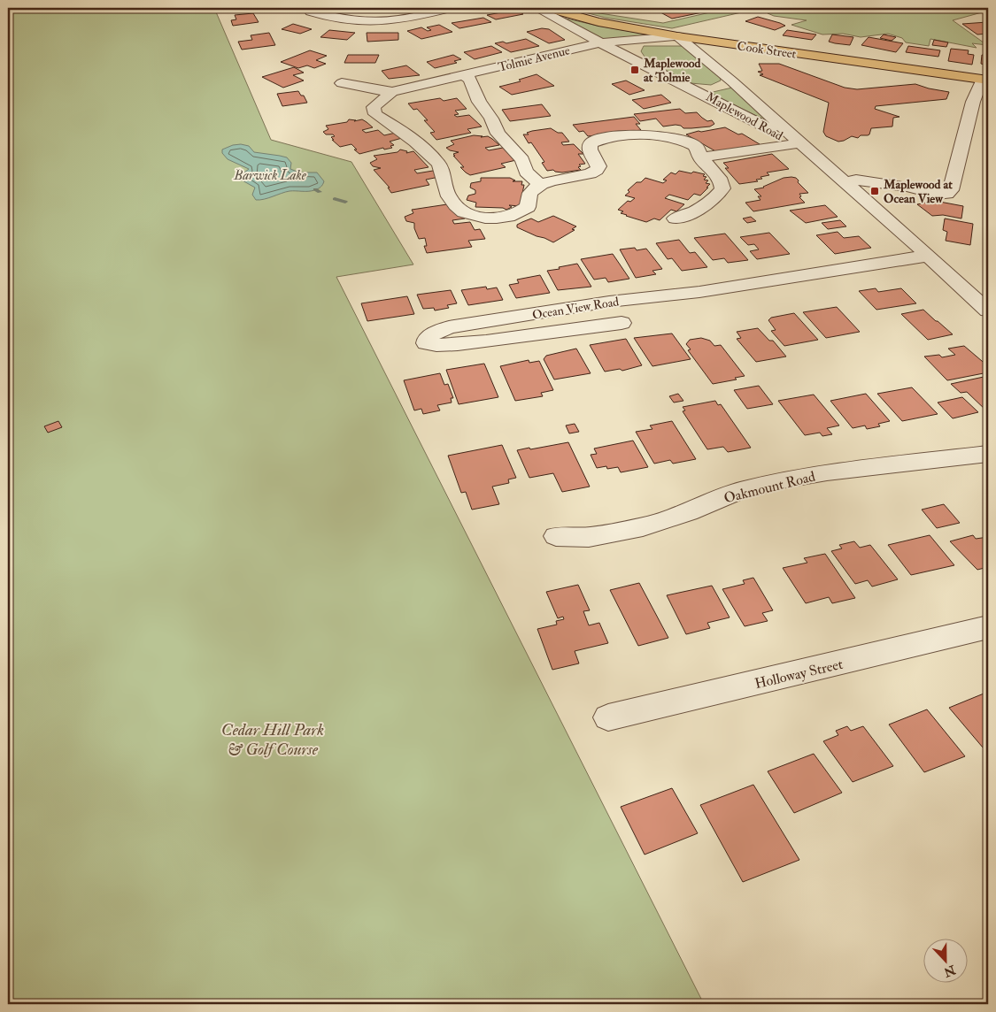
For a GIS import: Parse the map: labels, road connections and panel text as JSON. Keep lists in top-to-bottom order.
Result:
{
  "streets": {
    "main road": ["Cook Street"],
    "street": [
      "Tolmie Avenue",
      "Maplewood Road",
      "Ocean View Road",
      "Oakmount Road",
      "Holloway Street"
    ]
  },
  "crossings": [
    ["Cook Street", "Tolmie Avenue"],
    ["Cook Street", "Maplewood Road"],
    ["Tolmie Avenue", "Maplewood Road"],
    ["Maplewood Road", "Ocean View Road"]
  ],
  "water": ["Barwick Lake"],
  "parks": ["Cedar Hill Park & Golf Course"],
  "places": {
    "transit": ["Maplewood at Tolmie", "Maplewood at Ocean View"]
  },
  "north": "bottom"
}
